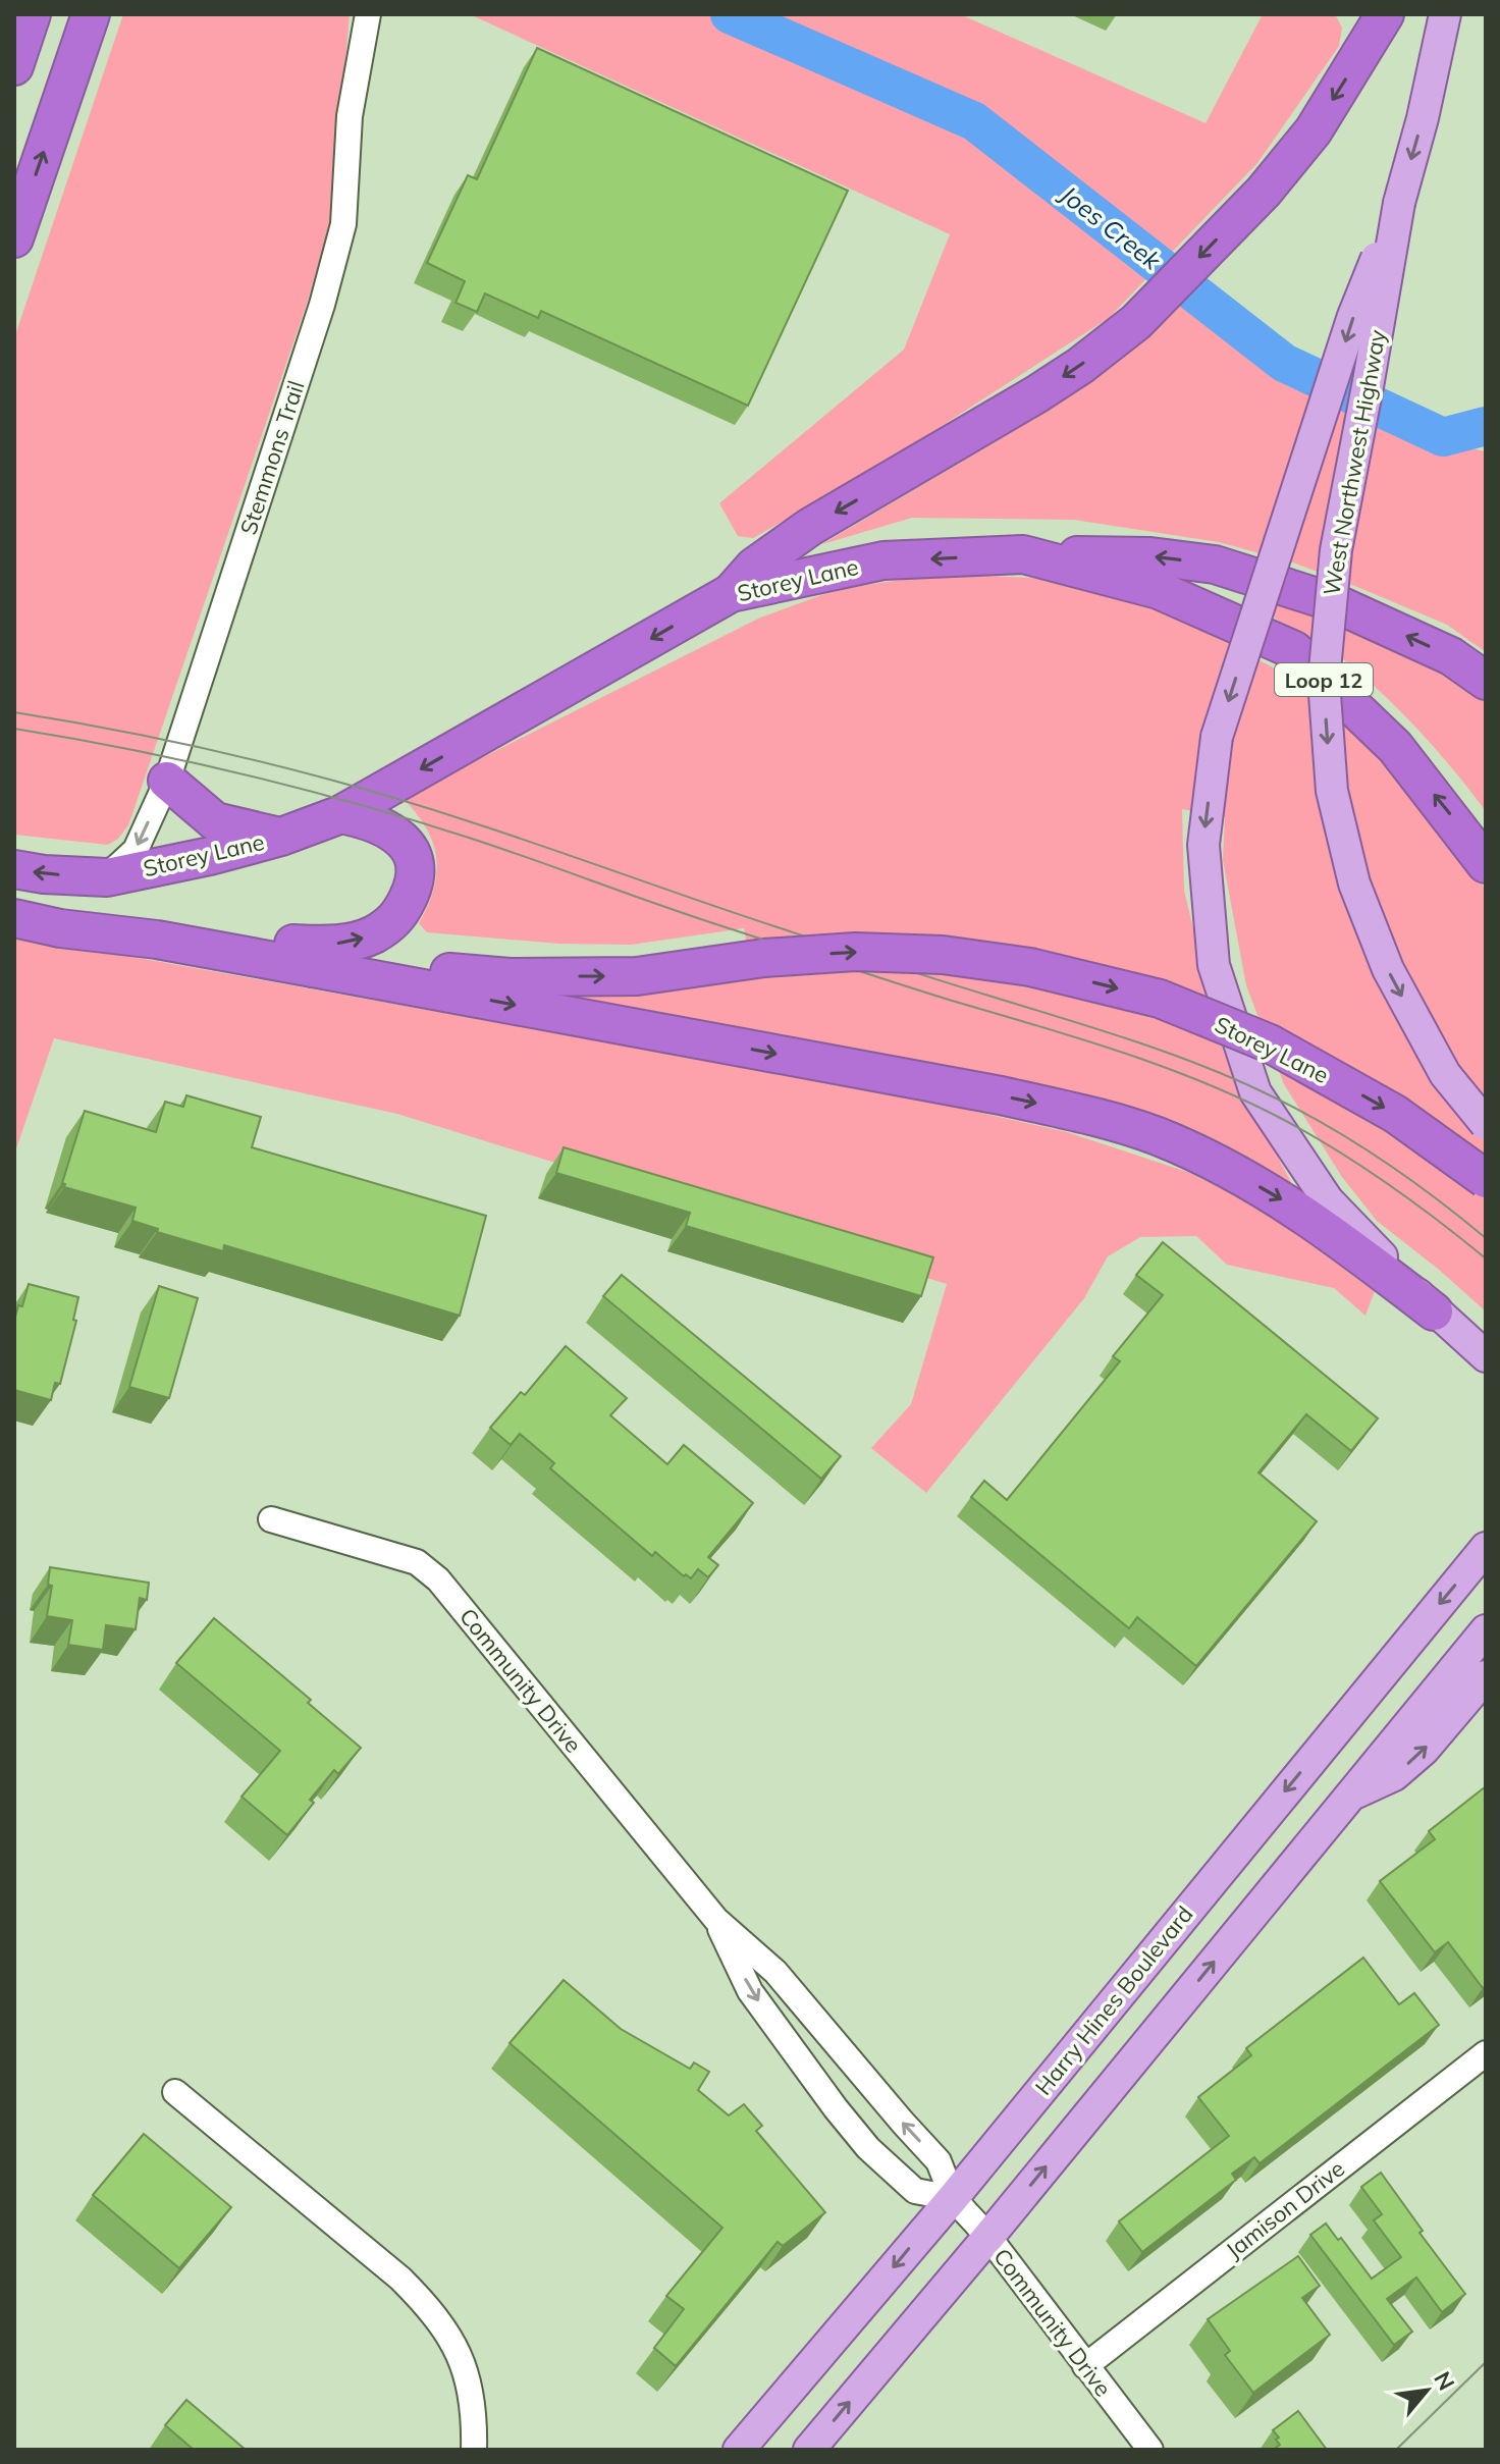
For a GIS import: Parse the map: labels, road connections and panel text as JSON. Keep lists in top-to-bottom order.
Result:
{
  "streets": {
    "highway": ["Storey Lane"],
    "main road": ["West Northwest Highway", "Loop 12", "Harry Hines Boulevard"],
    "street": ["Stemmons Trail", "Community Drive", "Jamison Drive"]
  },
  "crossings": [
    ["Stemmons Trail", "Storey Lane"],
    ["Community Drive", "Harry Hines Boulevard"],
    ["Community Drive", "Jamison Drive"]
  ],
  "water": ["Joes Creek"],
  "north": "top right"
}
